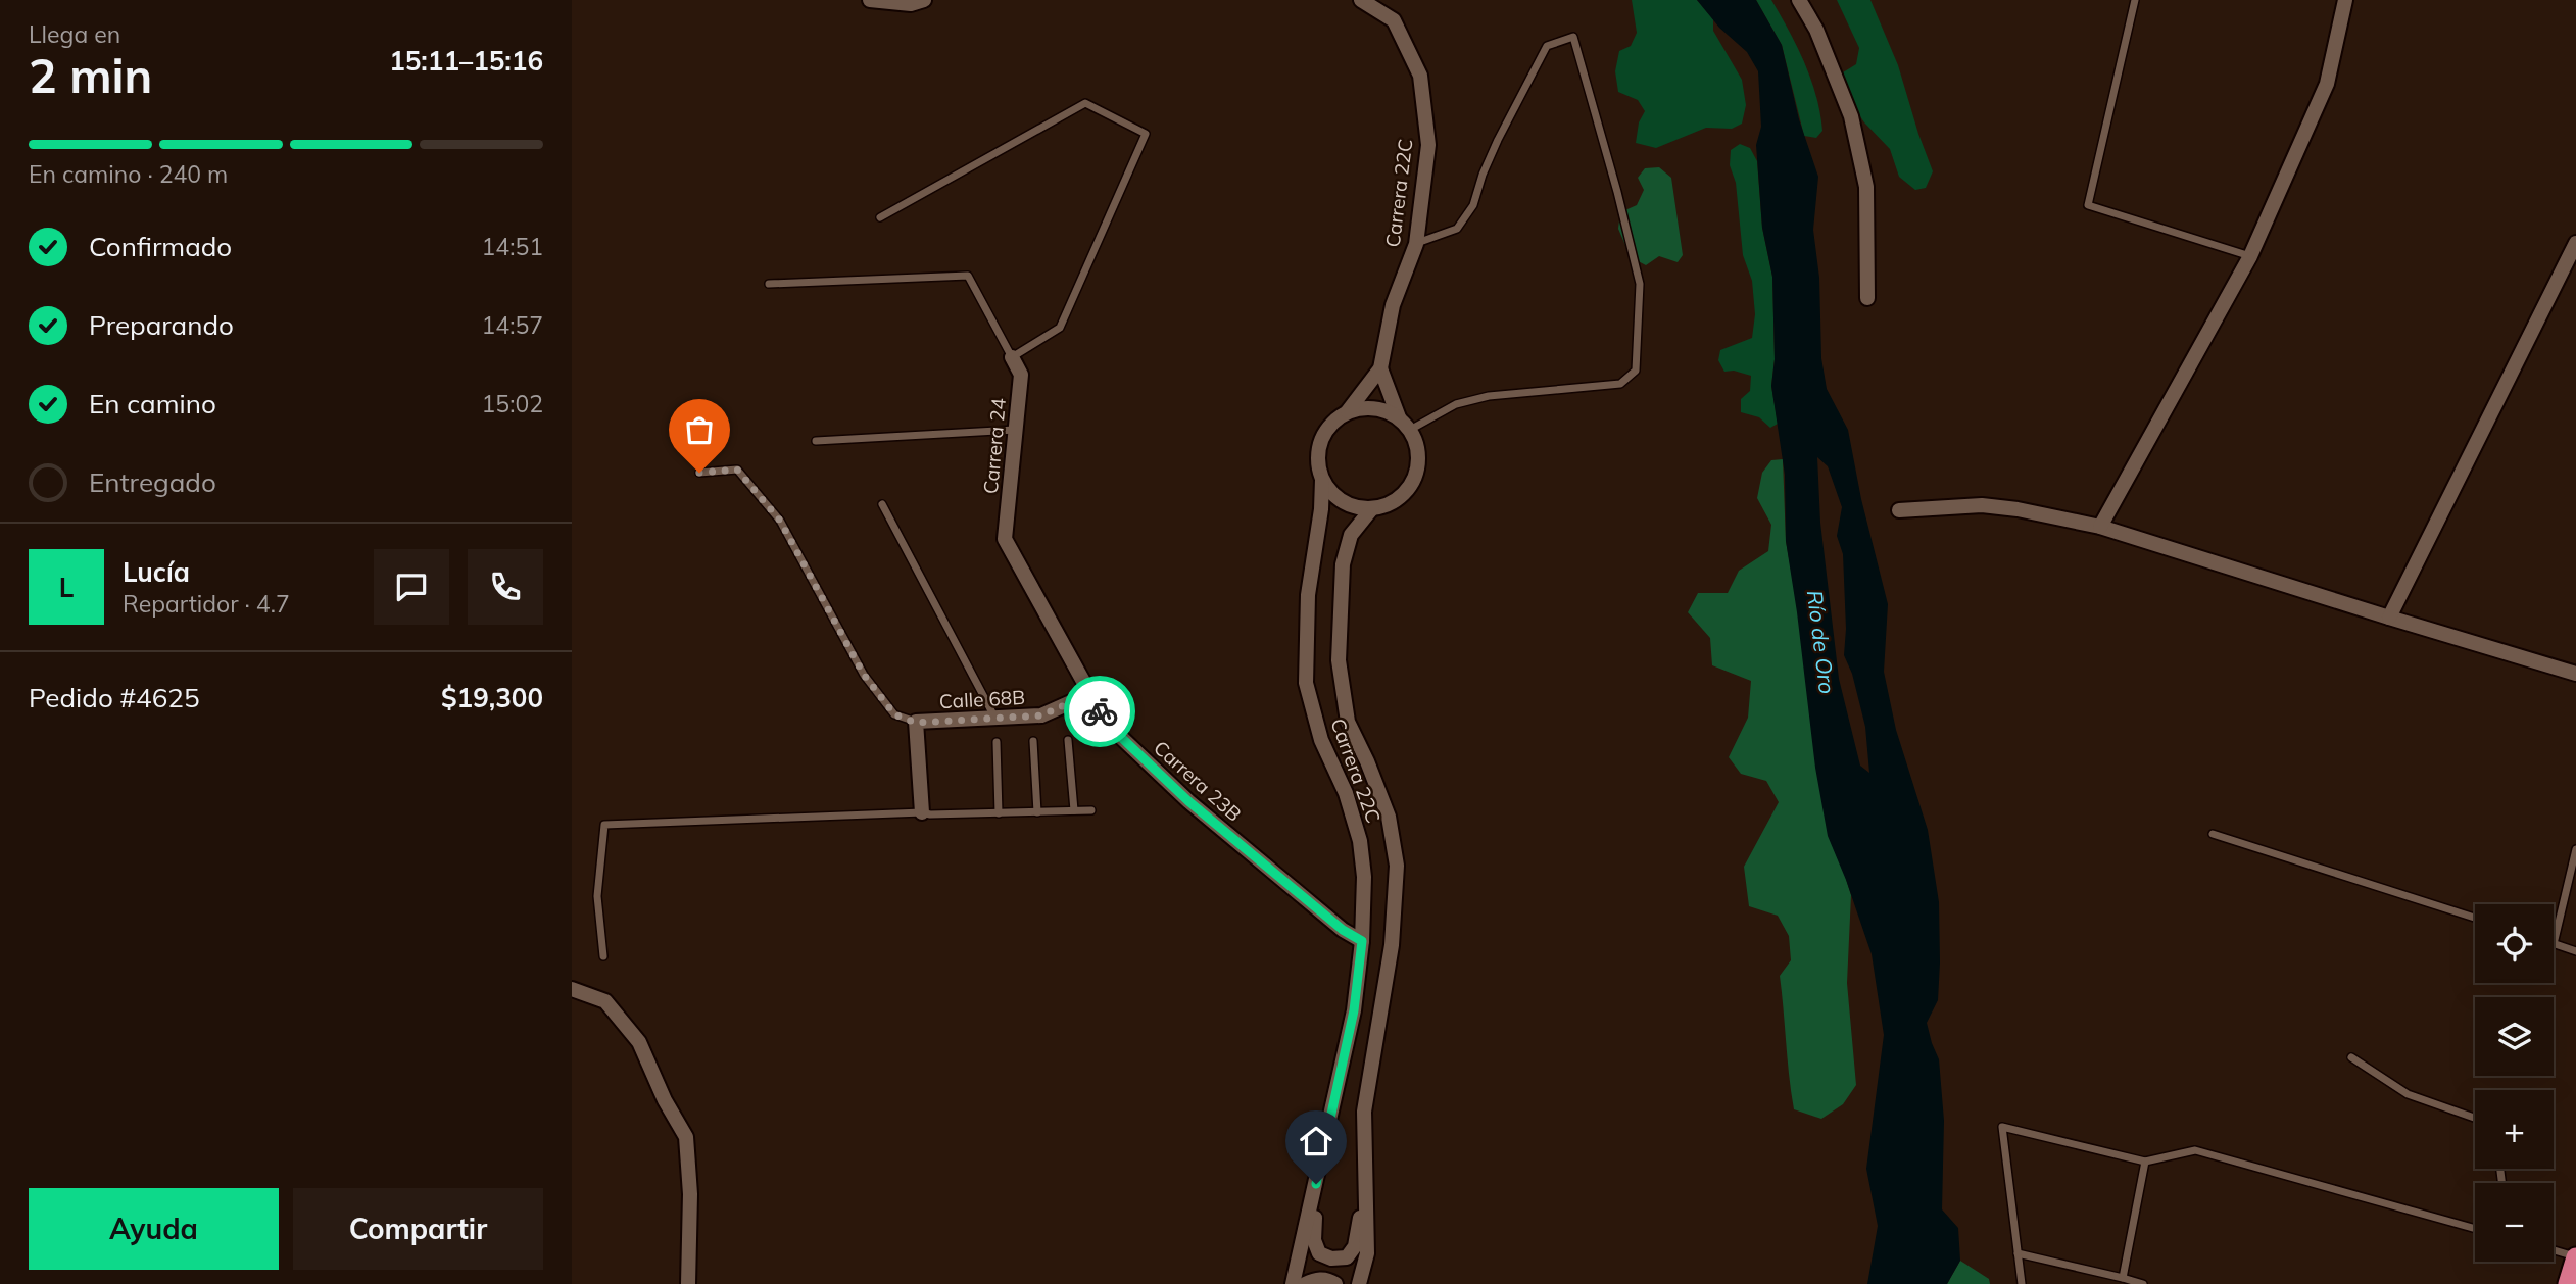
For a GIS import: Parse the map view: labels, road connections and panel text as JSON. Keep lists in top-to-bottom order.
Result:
{
  "streets": {
    "street": [
      "Carrera 22C",
      "Carrera 24",
      "Calle 68B",
      "Carrera 23B"
    ]
  },
  "crossings": [
    ["Carrera 22C", "Carrera 23B"],
    ["Carrera 24", "Carrera 23B"],
    ["Calle 68B", "Carrera 23B"]
  ],
  "water": ["Río de Oro"],
  "page": {
    "heading": ["2 min", "Llega en", "15:11–15:16"],
    "panel": [
      "Lucía",
      "Repartidor · 4.7",
      "Pedido #4625",
      "$19,300"
    ],
    "bar": "En camino · 240 m",
    "list": [
      ["Confirmado", "14:51"],
      ["Preparando", "14:57"],
      ["En camino", "15:02"],
      "Entregado"
    ],
    "round": "L",
    "map_buttons": ["+", "−"],
    "buttons": ["Ayuda", "Compartir"]
  }
}
